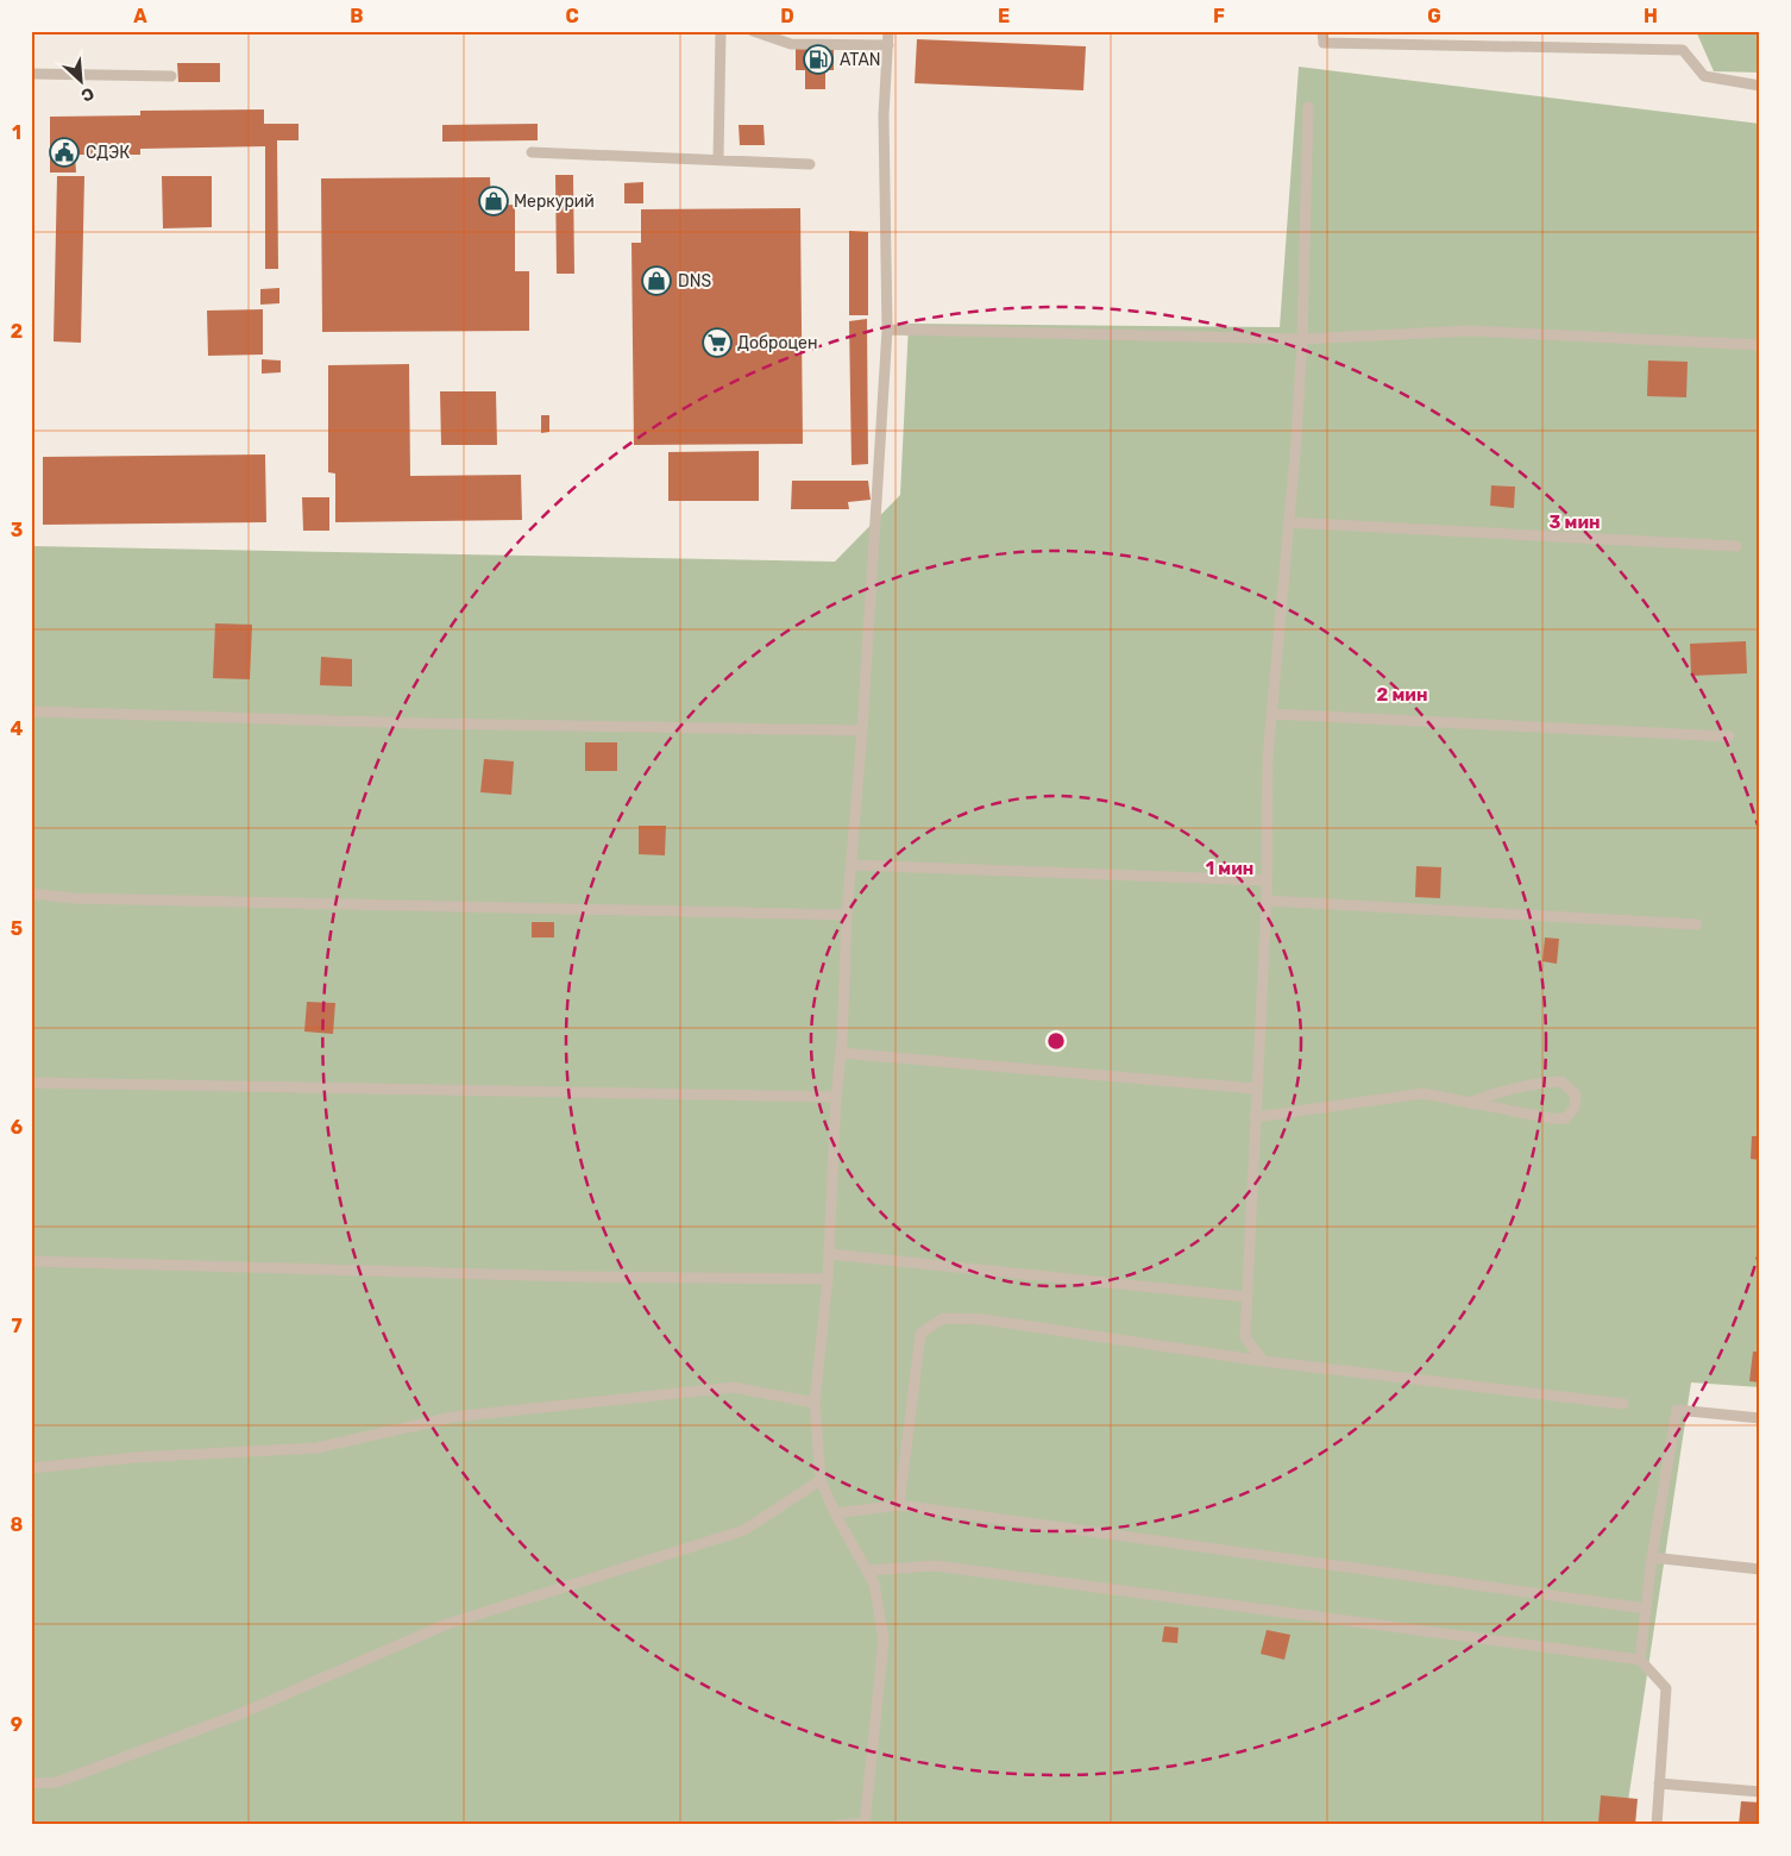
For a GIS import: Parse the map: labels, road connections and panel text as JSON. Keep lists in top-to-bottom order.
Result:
{
  "places": {
    "fuel station": ["ATAN"],
    "public building": ["СДЭК"],
    "shop": ["Меркурий", "DNS"],
    "supermarket": ["Доброцен"]
  },
  "north": "bottom right",
  "grid": {
    "columns": [
      "A",
      "B",
      "C",
      "D",
      "E",
      "F",
      "G",
      "H"
    ],
    "rows": [
      "1",
      "2",
      "3",
      "4",
      "5",
      "6",
      "7",
      "8",
      "9"
    ]
  },
  "rings": ["3 мин", "2 мин", "1 мин"]
}
